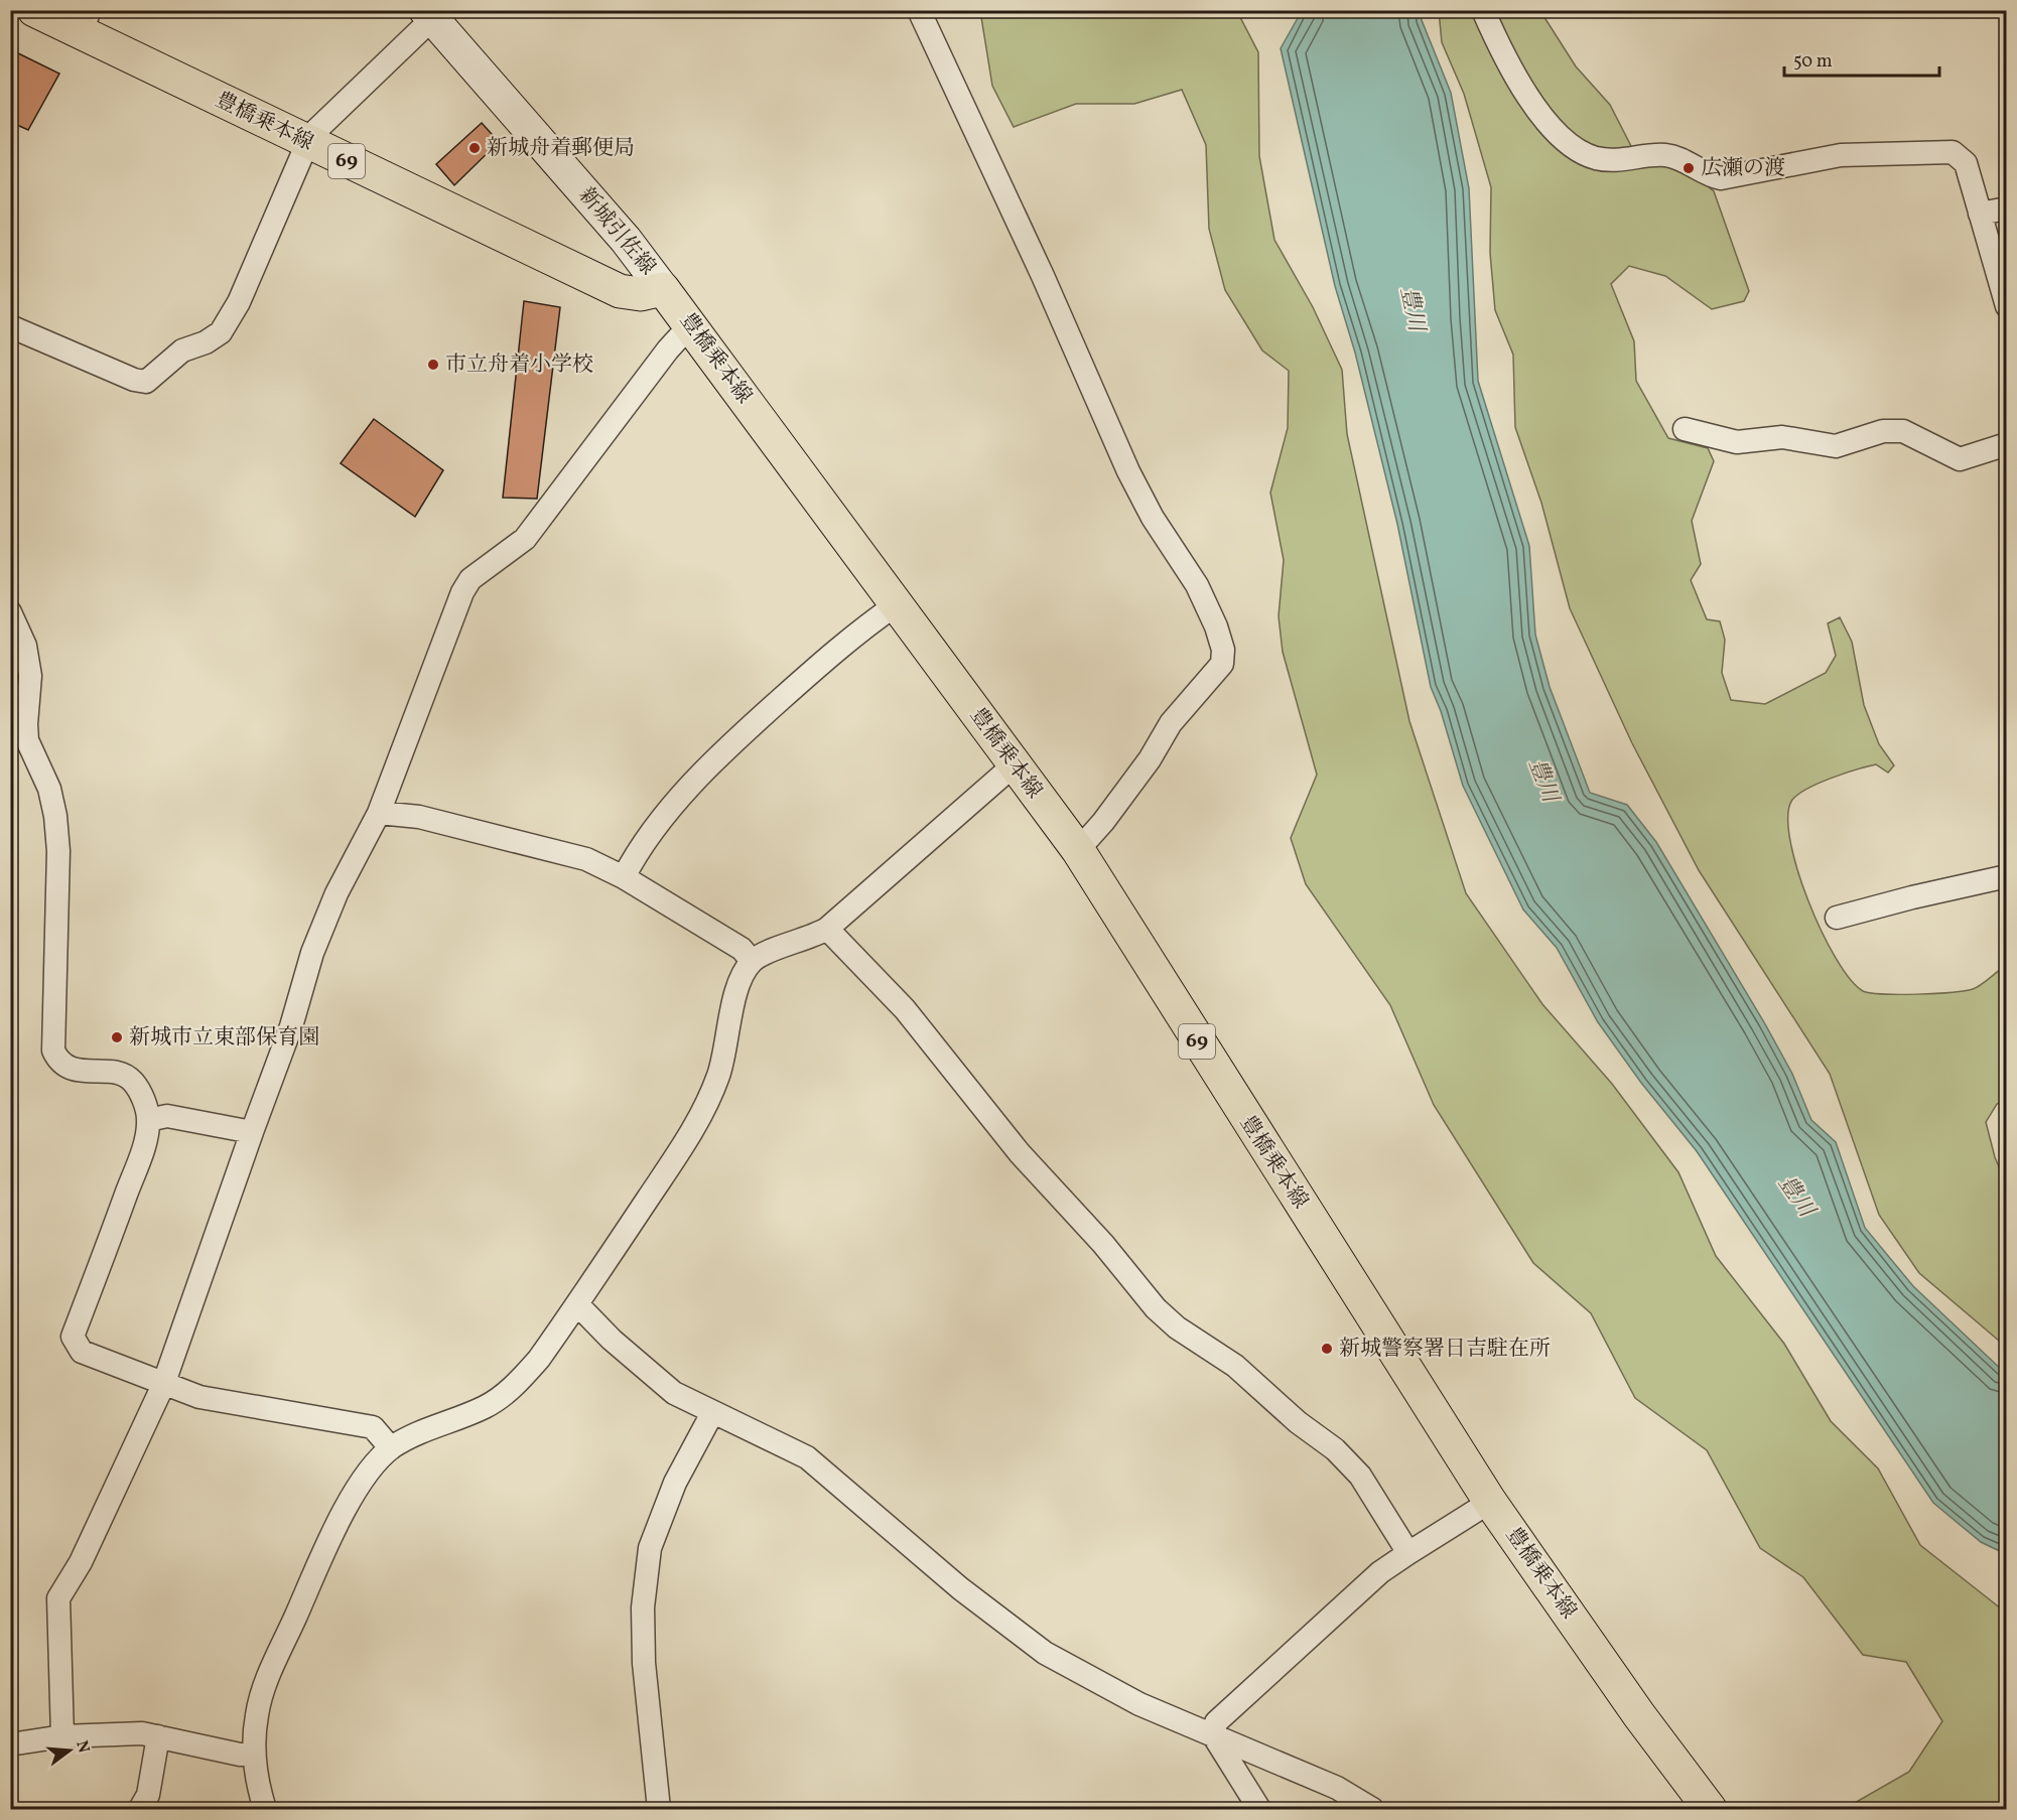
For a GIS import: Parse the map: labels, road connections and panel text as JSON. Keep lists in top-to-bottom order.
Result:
{
  "streets": {
    "main road": ["豊橋乗本線", "69", "新城引佐線"]
  },
  "crossings": [
    ["豊橋乗本線", "新城引佐線"]
  ],
  "water": ["豊川"],
  "places": [
    "新城舟着郵便局",
    "広瀬の渡",
    "市立舟着小学校",
    "新城市立東部保育園",
    "新城警察署日吉駐在所"
  ],
  "scale_bar": "50 m",
  "north": "right"
}
